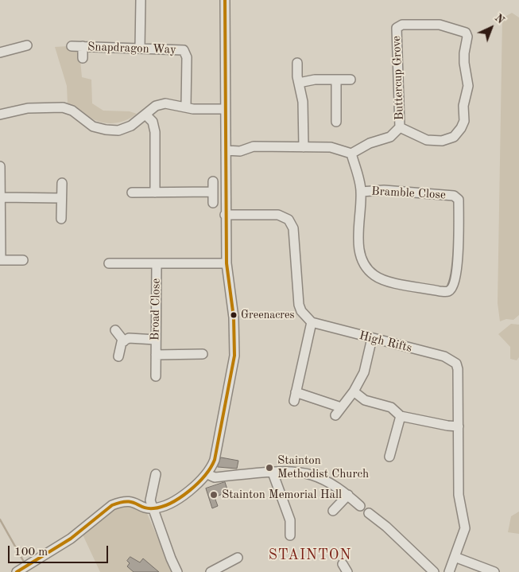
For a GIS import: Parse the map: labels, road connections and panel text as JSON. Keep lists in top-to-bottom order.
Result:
{
  "streets": {
    "street": [
      "Snapdragon Way",
      "Buttercup Grove",
      "Bramble Close",
      "Broad Close",
      "High Rifts"
    ]
  },
  "crossings": [
    ["Buttercup Grove", "Bramble Close"]
  ],
  "districts": ["STAINTON"],
  "places": ["Greenacres", "Stainton Methodist Church", "Stainton Memorial Hall"],
  "scale_bar": "100 m",
  "north": "top right"
}
